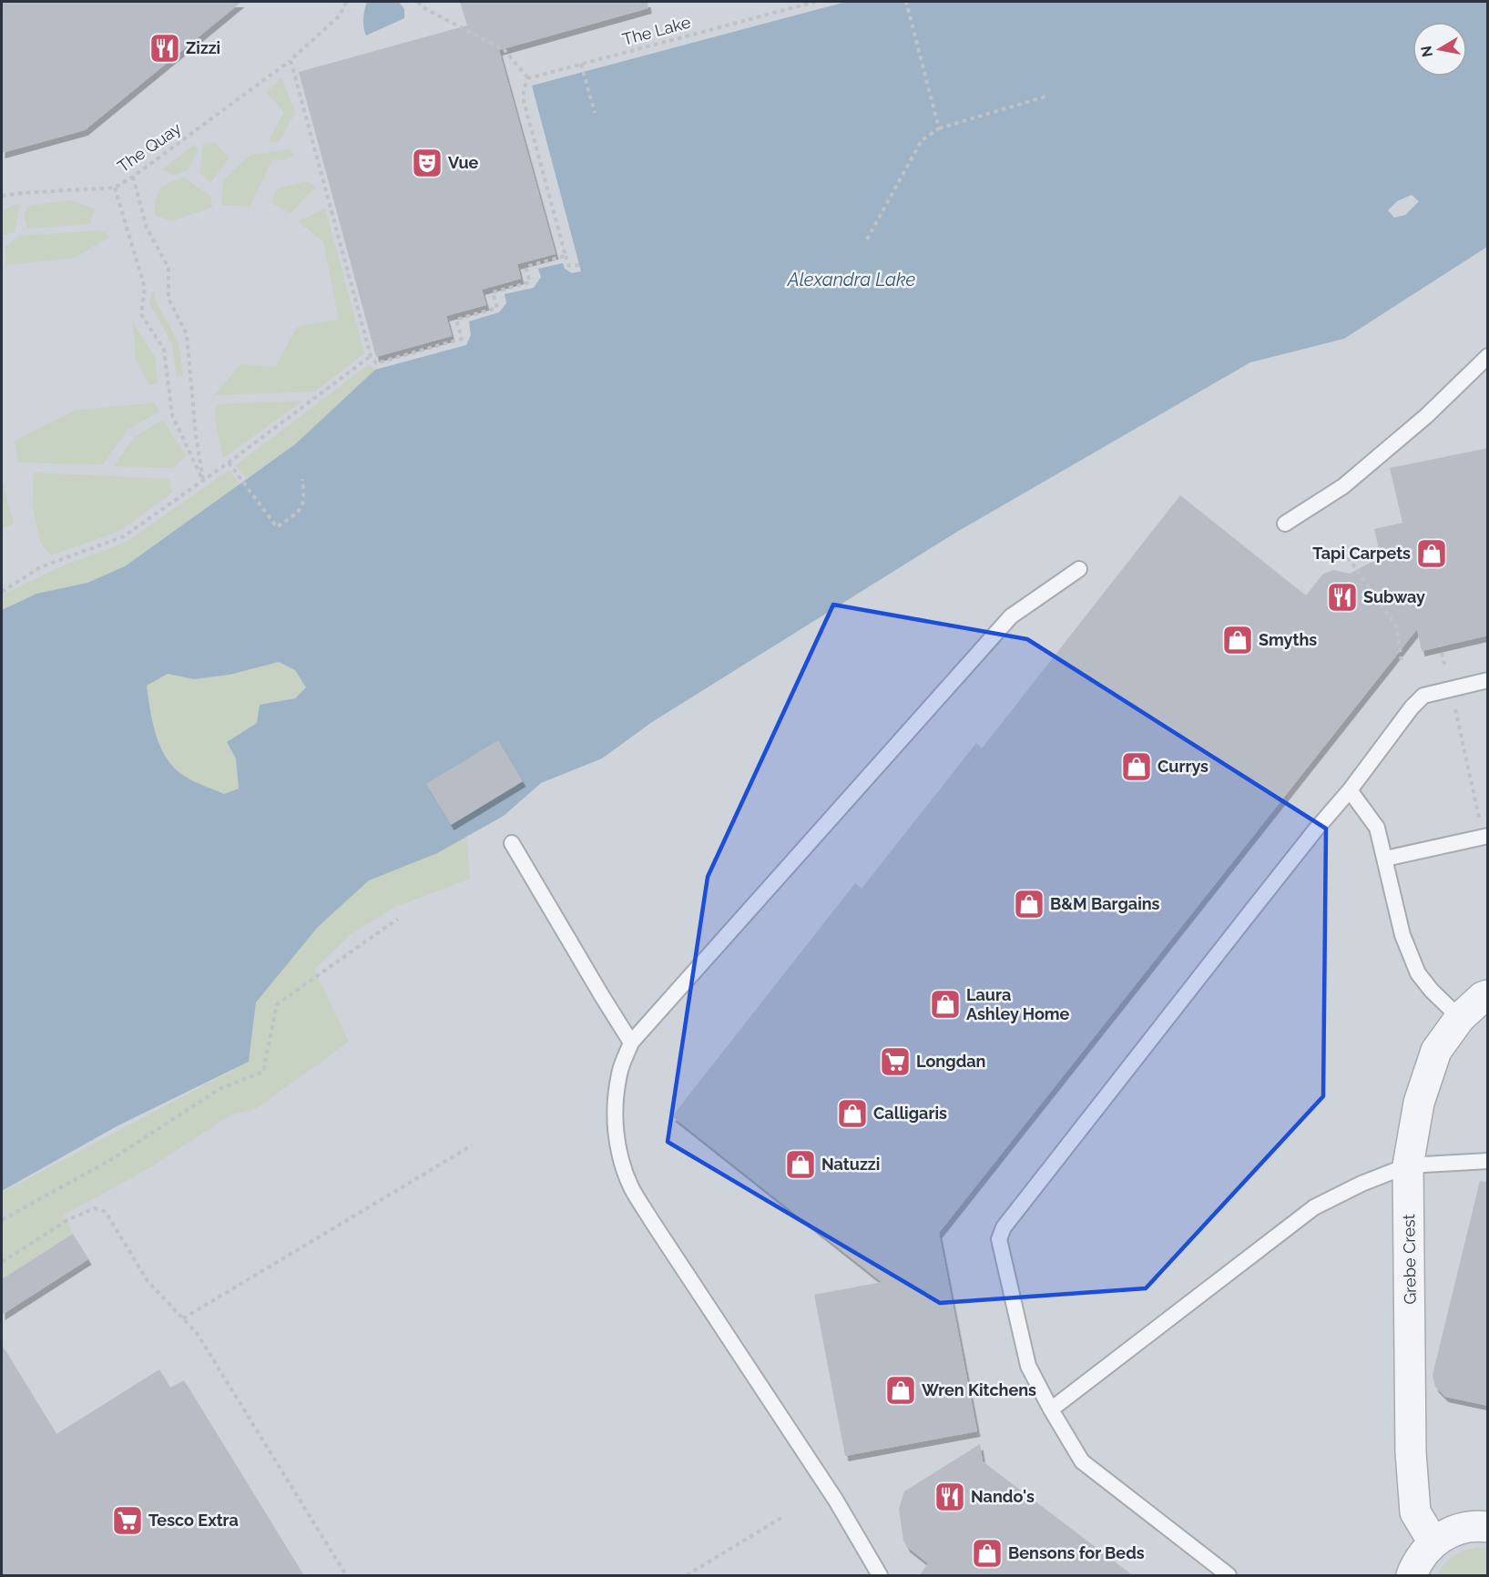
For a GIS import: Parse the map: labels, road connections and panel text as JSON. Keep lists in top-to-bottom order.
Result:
{
  "streets": {
    "street": ["Grebe Crest"],
    "path": ["The Lake", "The Quay"]
  },
  "water": ["Alexandra Lake"],
  "places": {
    "restaurant": ["Zizzi", "Subway", "Nando's"],
    "theatre": ["Vue"],
    "shop": [
      "Tapi Carpets",
      "Smyths",
      "Currys",
      "B&M Bargains",
      "Laura Ashley Home",
      "Calligaris",
      "Natuzzi",
      "Wren Kitchens",
      "Bensons for Beds"
    ],
    "supermarket": ["Longdan", "Tesco Extra"]
  },
  "north": "left"
}
